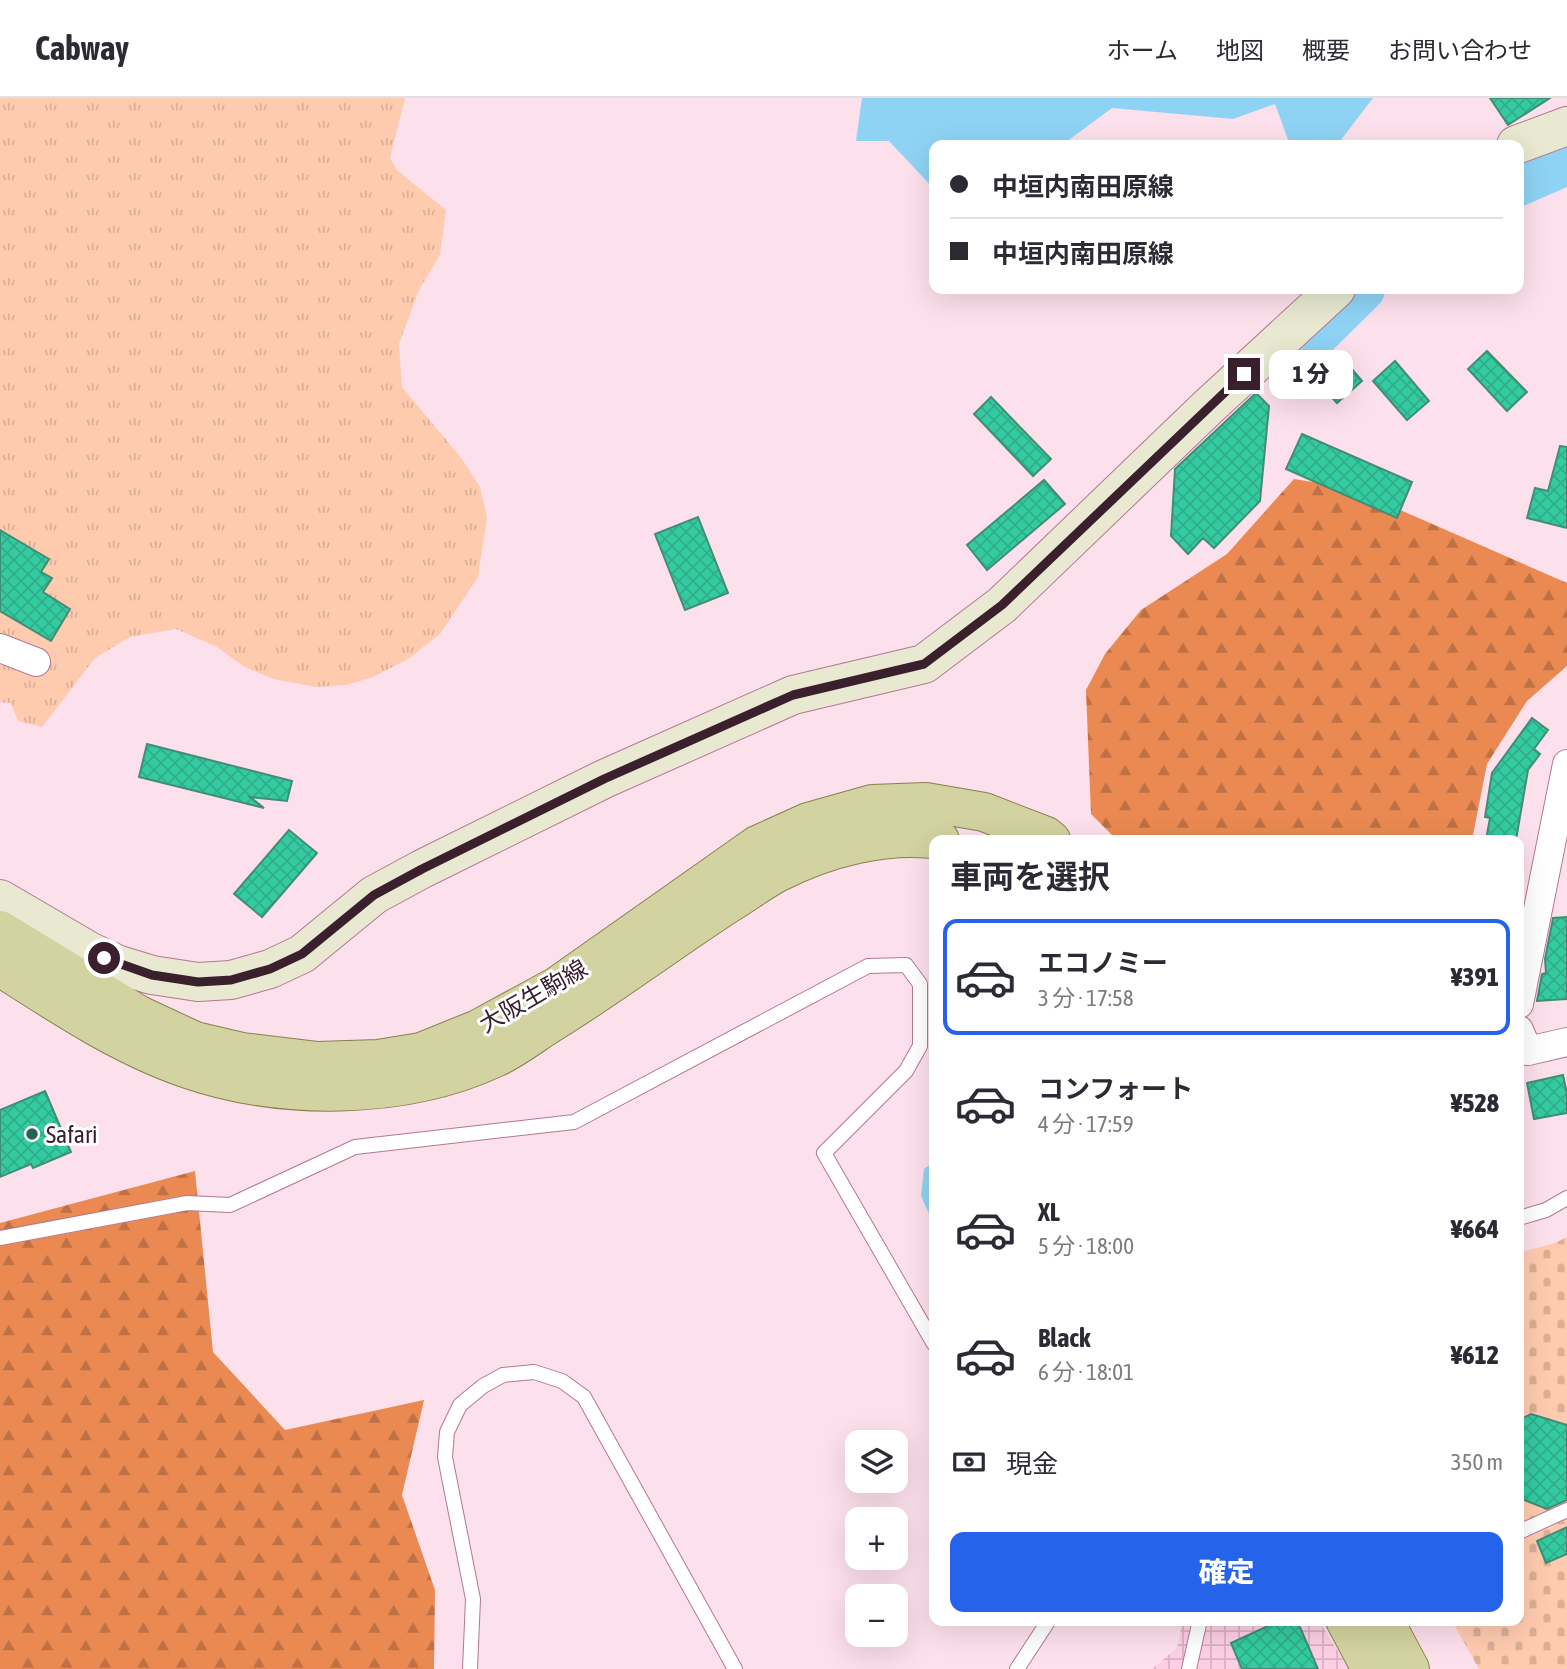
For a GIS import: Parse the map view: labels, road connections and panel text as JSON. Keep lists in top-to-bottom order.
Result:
{
  "streets": {
    "main road": ["大阪生駒線"]
  },
  "places": ["Safari"],
  "page": {
    "header": "Cabway",
    "nav": [
      "ホーム",
      "地図",
      "概要",
      "お問い合わせ"
    ],
    "banner": ["中垣内南田原線", "中垣内南田原線"],
    "bubble": "1 分",
    "heading": "車両を選択",
    "list": [
      {
        "name": "エコノミー",
        "note": "3 分 · 17:58",
        "value": "¥391"
      },
      {
        "name": "コンフォート",
        "note": "4 分 · 17:59",
        "value": "¥528"
      },
      {
        "name": "XL",
        "note": "5 分 · 18:00",
        "value": "¥664"
      },
      {
        "name": "Black",
        "note": "6 分 · 18:01",
        "value": "¥612"
      }
    ],
    "pay": ["現金", "350 m"],
    "map_buttons": ["+", "−"],
    "buttons": "確定"
  }
}
